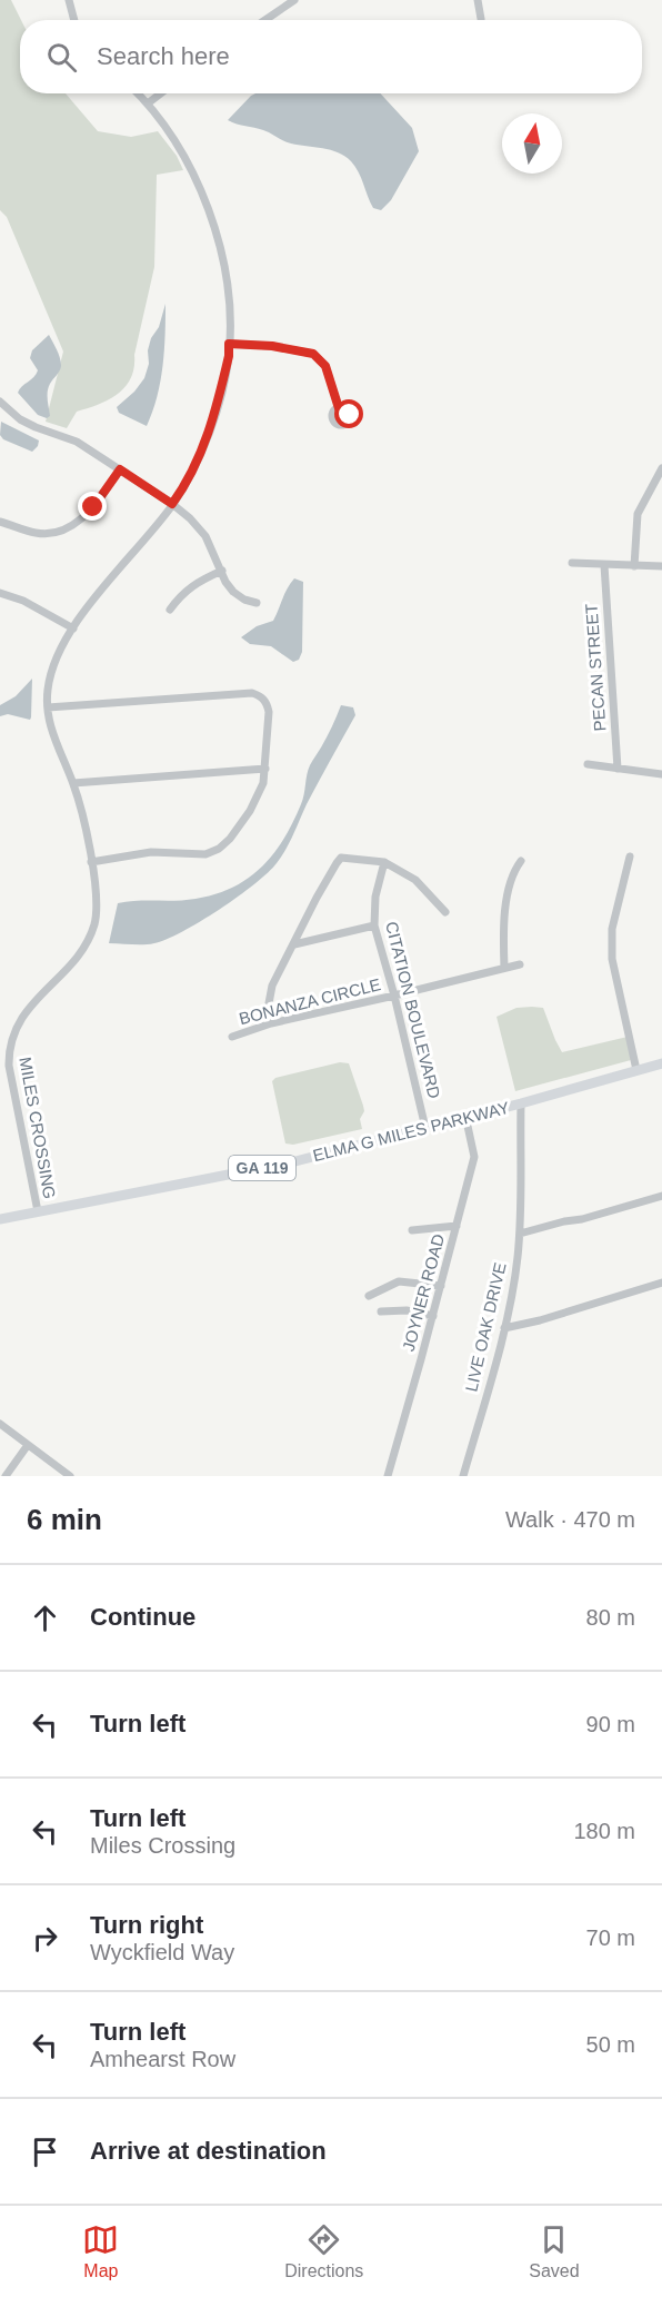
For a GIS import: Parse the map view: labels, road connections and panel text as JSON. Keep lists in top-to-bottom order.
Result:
{
  "streets": {
    "main road": ["ELMA G MILES PARKWAY", "GA 119"],
    "street": [
      "PECAN STREET",
      "BONANZA CIRCLE",
      "CITATION BOULEVARD",
      "MILES CROSSING",
      "JOYNER ROAD",
      "LIVE OAK DRIVE"
    ]
  },
  "crossings": [
    ["BONANZA CIRCLE", "CITATION BOULEVARD"],
    ["CITATION BOULEVARD", "ELMA G MILES PARKWAY"],
    ["MILES CROSSING", "ELMA G MILES PARKWAY"],
    ["ELMA G MILES PARKWAY", "JOYNER ROAD"],
    ["ELMA G MILES PARKWAY", "LIVE OAK DRIVE"]
  ],
  "north": "top",
  "page": {
    "search": "Search here",
    "heading": ["6 min", "Walk · 470 m"],
    "list": [
      ["Continue", "80 m"],
      ["Turn left", "90 m"],
      ["Turn left", "Miles Crossing", "180 m"],
      ["Turn right", "Wyckfield Way", "70 m"],
      ["Turn left", "Amhearst Row", "50 m"],
      "Arrive at destination"
    ],
    "nav": ["Map", "Directions", "Saved"]
  }
}
